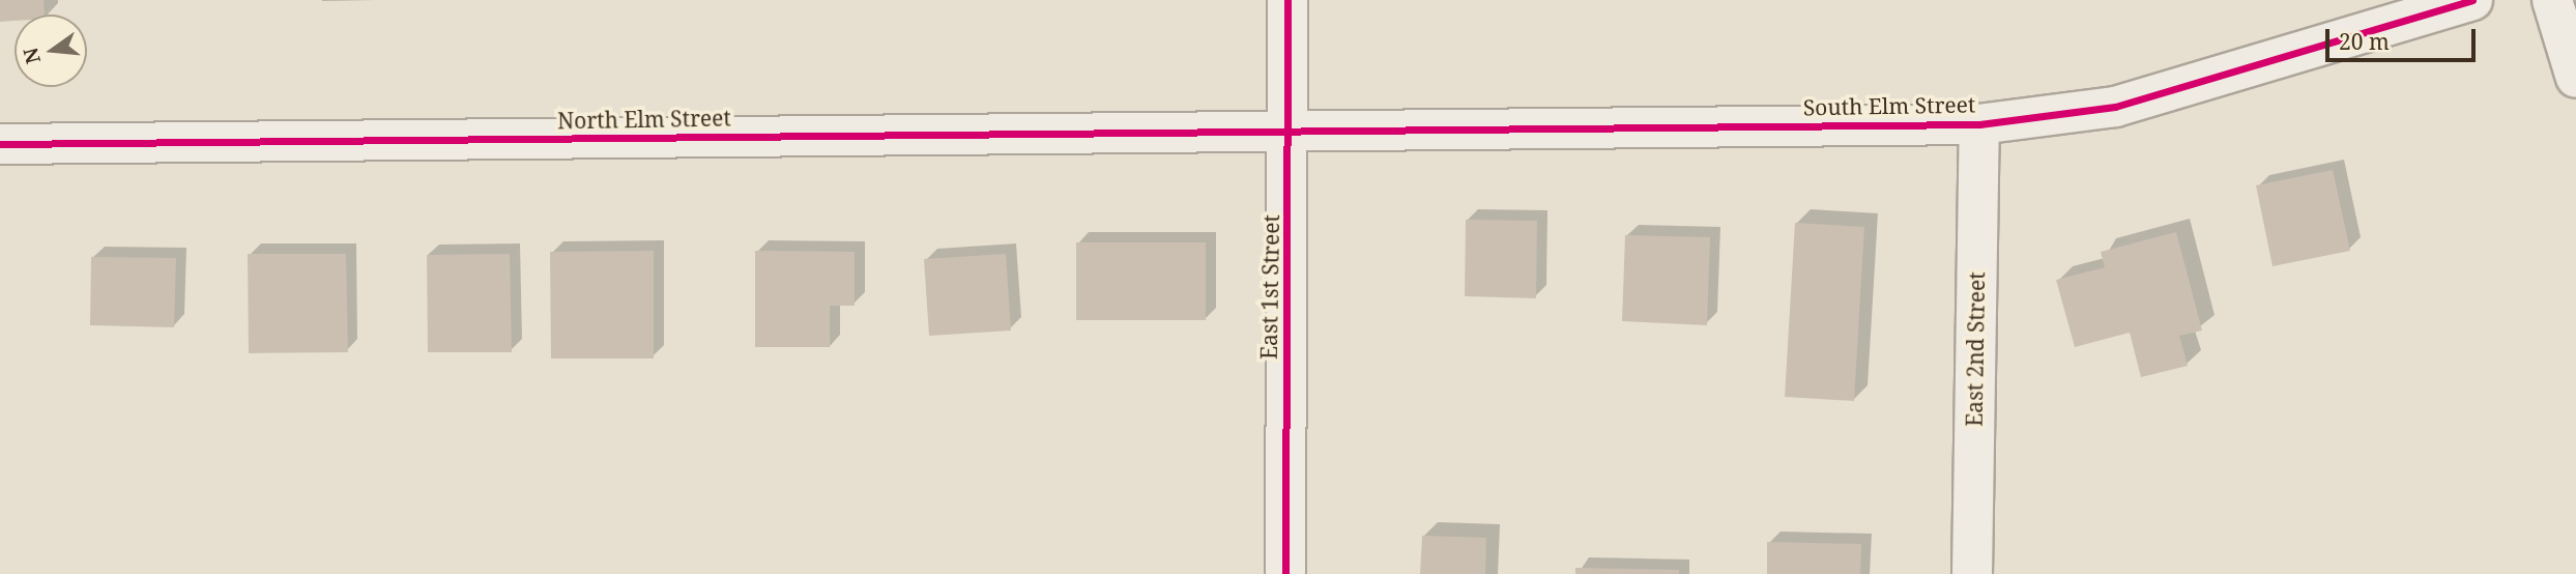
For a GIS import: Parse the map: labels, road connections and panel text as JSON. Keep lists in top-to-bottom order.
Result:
{
  "streets": {
    "street": [
      "South Elm Street",
      "North Elm Street",
      "East 1st Street",
      "East 2nd Street"
    ]
  },
  "crossings": [
    ["South Elm Street", "North Elm Street"],
    ["South Elm Street", "East 1st Street"],
    ["South Elm Street", "East 2nd Street"],
    ["North Elm Street", "East 1st Street"]
  ],
  "scale_bar": "20 m",
  "north": "left"
}
